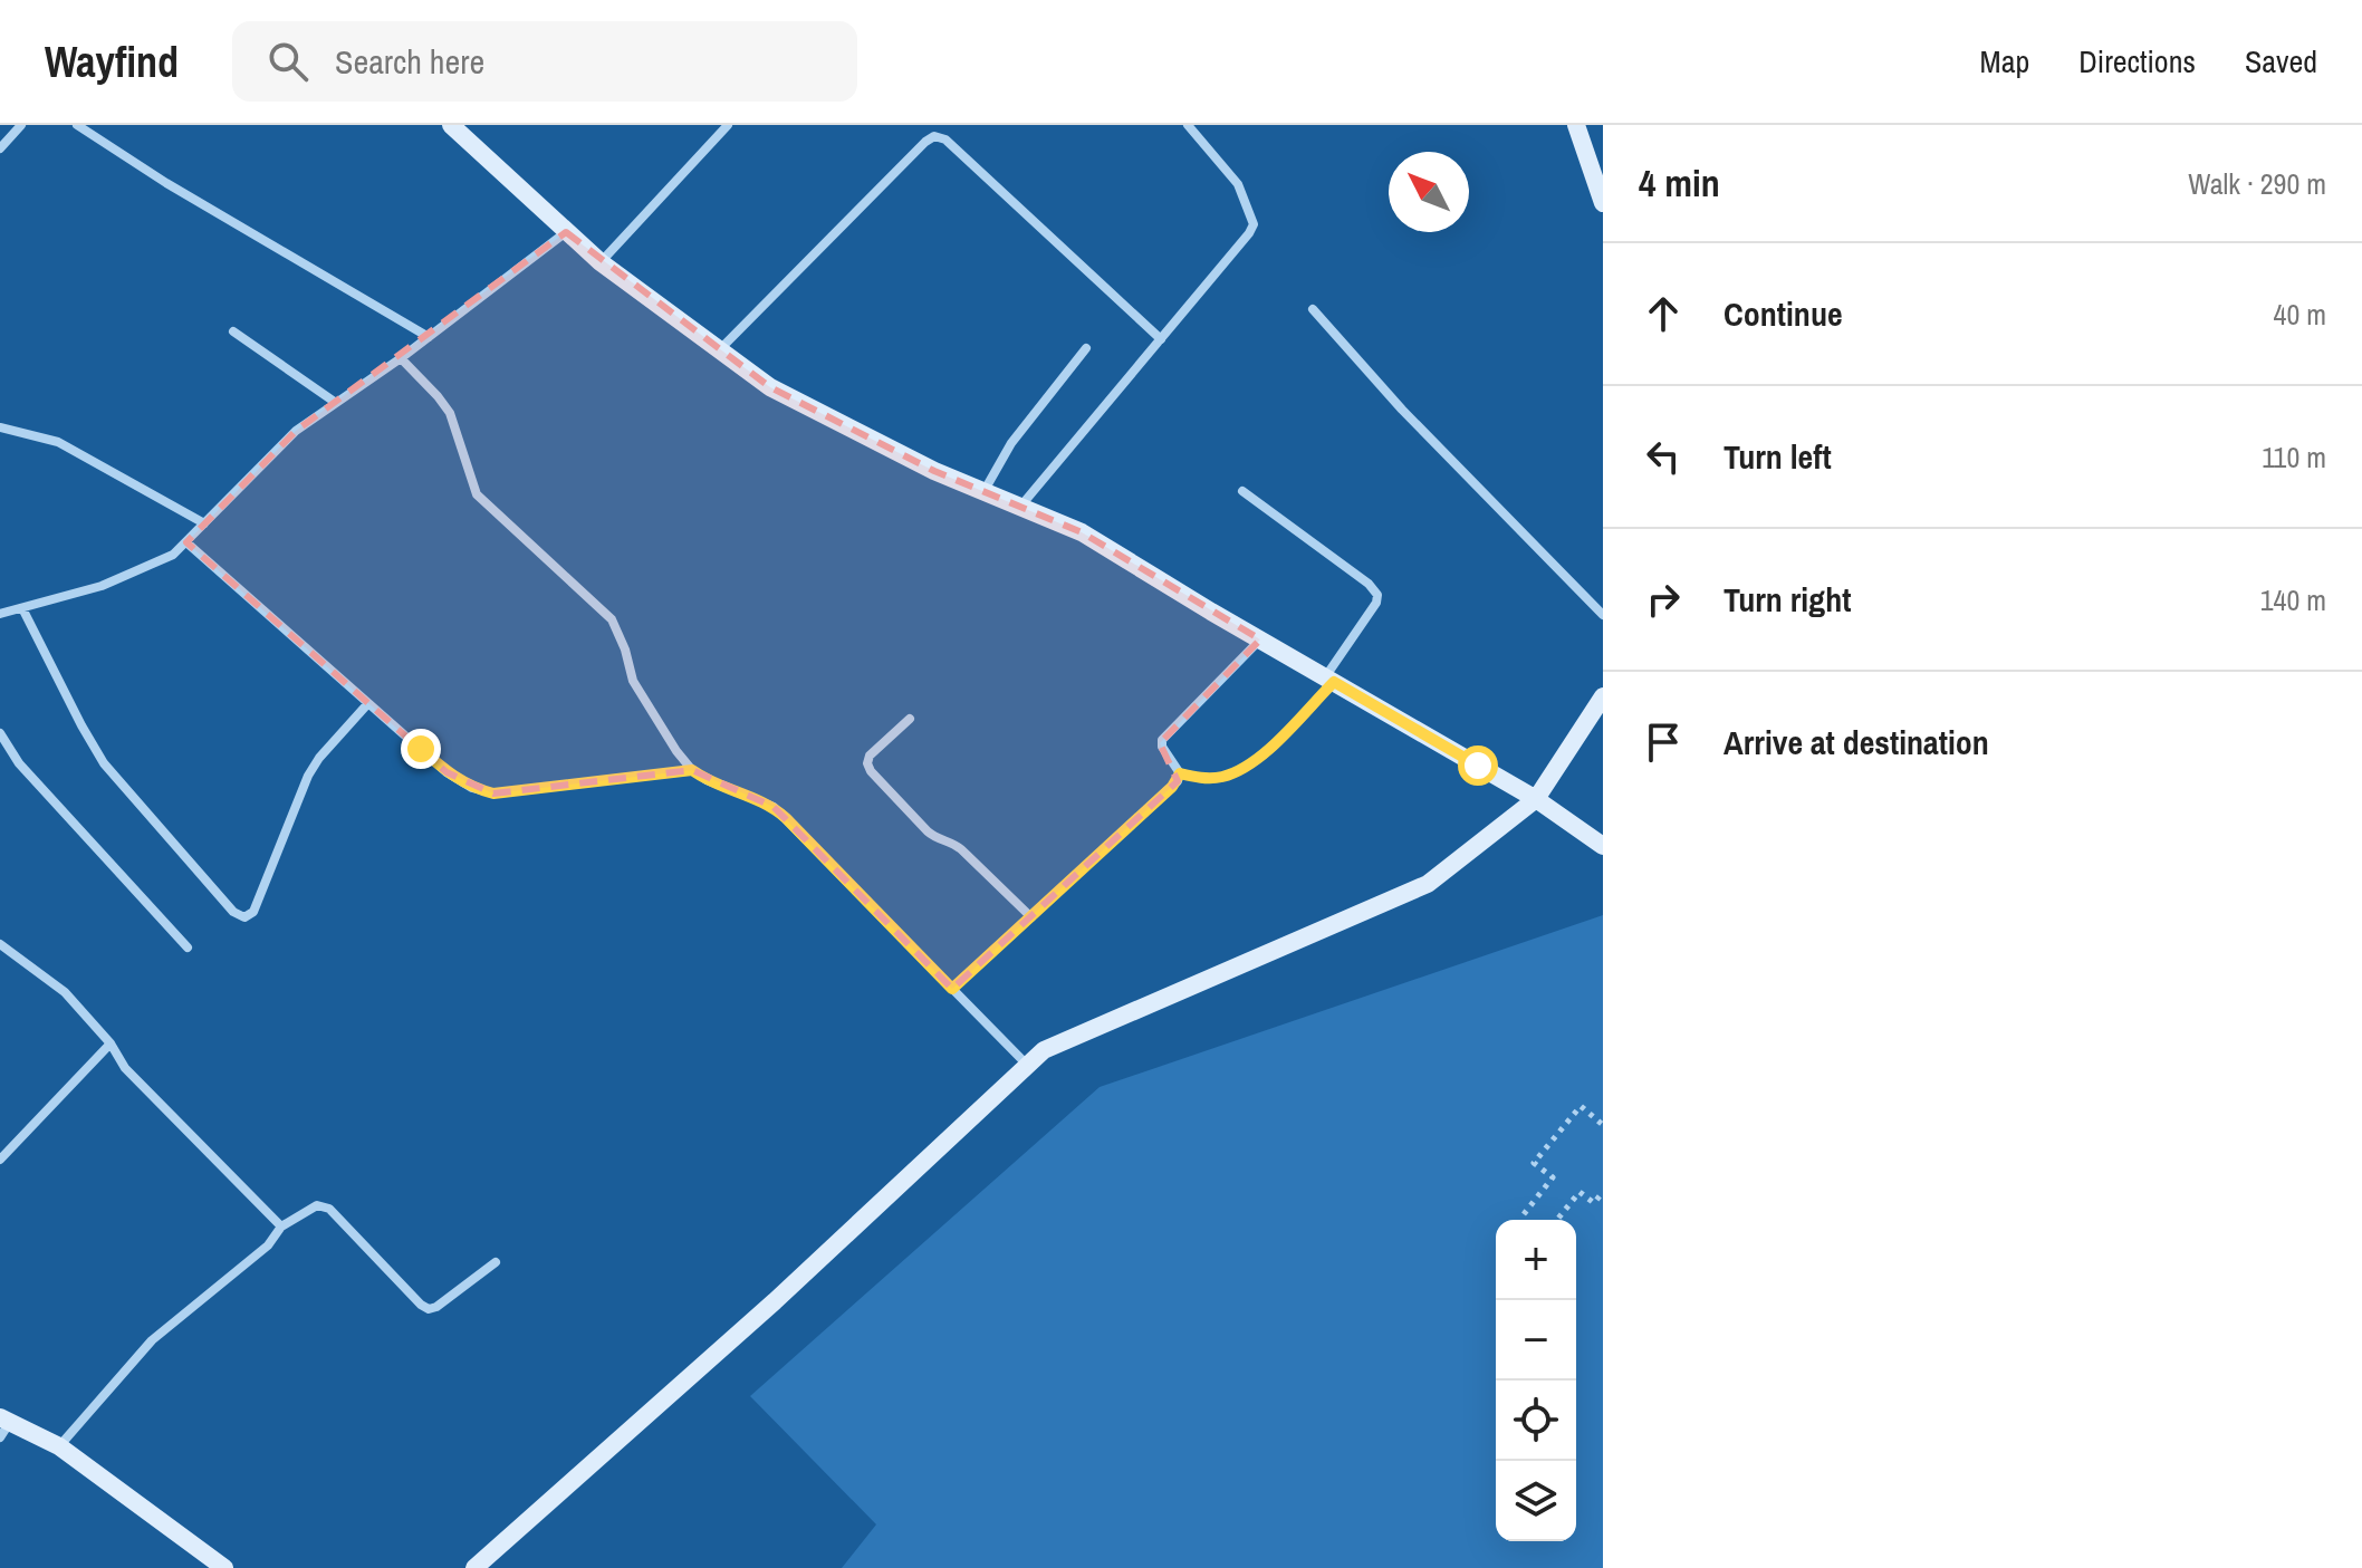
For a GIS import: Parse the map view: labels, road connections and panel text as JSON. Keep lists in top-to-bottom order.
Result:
{
  "north": "top left",
  "page": {
    "header": "Wayfind",
    "search": "Search here",
    "nav": ["Map", "Directions", "Saved"],
    "heading": ["4 min", "Walk · 290 m"],
    "list": [
      ["Continue", "40 m"],
      ["Turn left", "110 m"],
      ["Turn right", "140 m"],
      "Arrive at destination"
    ],
    "map_buttons": ["+", "−"]
  }
}
